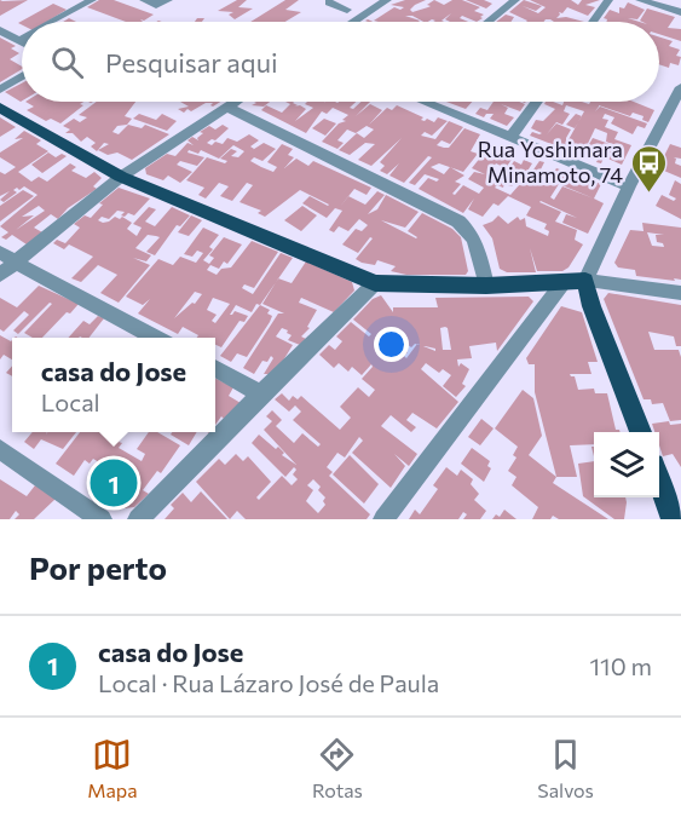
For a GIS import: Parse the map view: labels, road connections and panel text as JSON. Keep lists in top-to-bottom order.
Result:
{
  "places": {
    "bus stop": ["Rua Yoshimara Minamoto, 74"]
  },
  "page": {
    "search": "Pesquisar aqui",
    "popup": ["casa do Jose", "Local"],
    "pins": "1",
    "heading": "Por perto",
    "list": [
      {
        "mark": "1",
        "name": "casa do Jose",
        "note": "Local · Rua Lázaro José de Paula",
        "value": "110 m"
      }
    ],
    "nav": ["Mapa", "Rotas", "Salvos"]
  }
}
